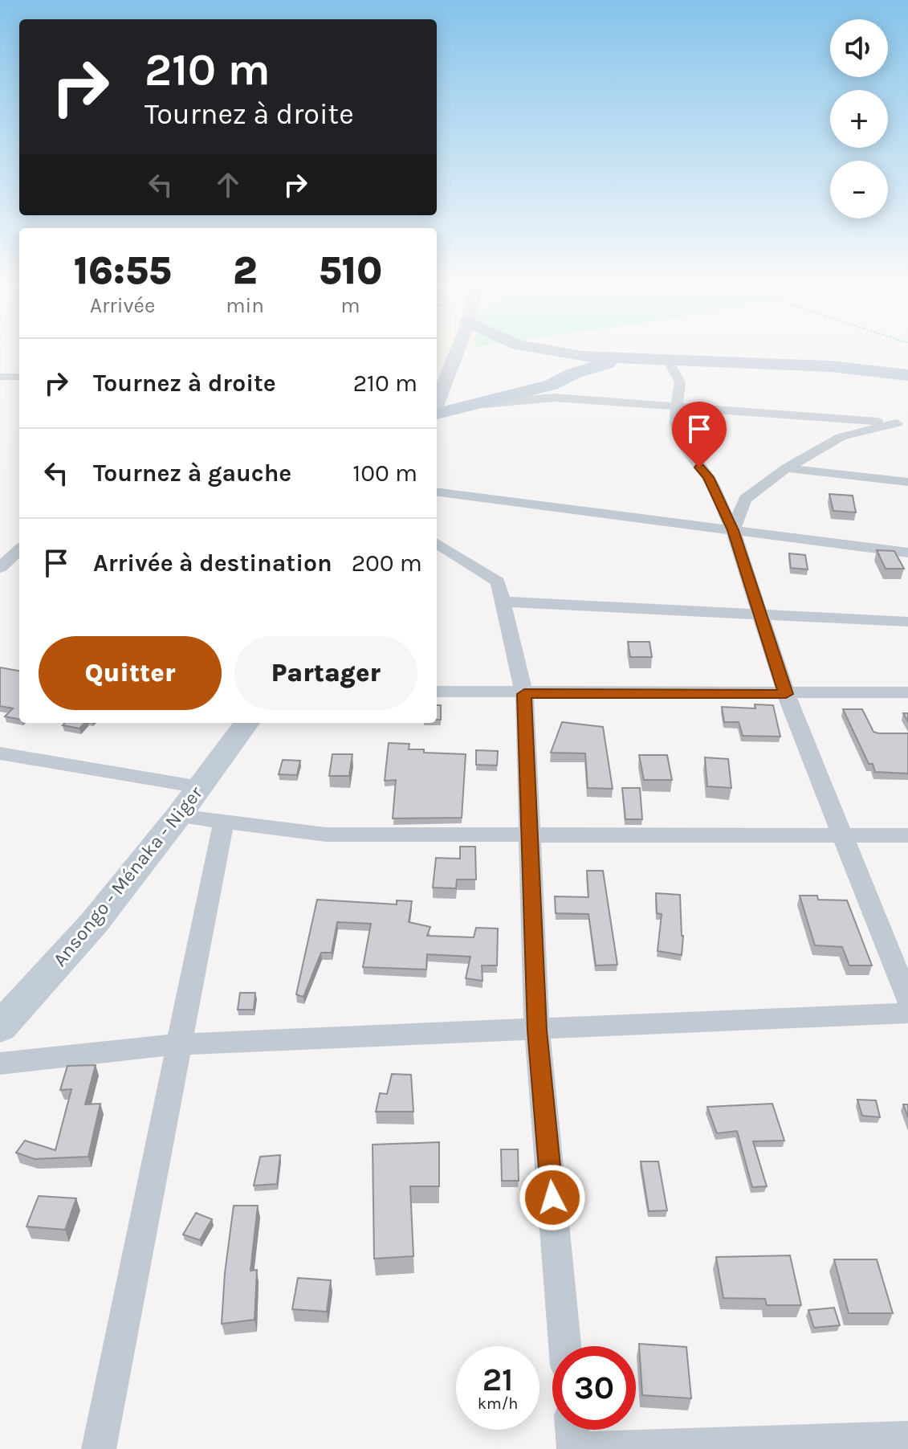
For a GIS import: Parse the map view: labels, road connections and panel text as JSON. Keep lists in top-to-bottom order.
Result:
{
  "streets": {
    "main road": ["Ansongo - Ménaka - Niger"]
  },
  "page": {
    "map_buttons": ["+", "−"],
    "turn": ["210 m", "Tournez à droite"],
    "eta": [
      "16:55",
      "Arrivée",
      "2",
      "min",
      "510",
      "m"
    ],
    "list": [
      {
        "name": "Tournez à droite",
        "value": "210 m"
      },
      {
        "name": "Tournez à gauche",
        "value": "100 m"
      },
      {
        "name": "Arrivée à destination",
        "value": "200 m"
      }
    ],
    "buttons": ["Quitter", "Partager"],
    "speed": "21 km/h",
    "limit": "30"
  }
}
